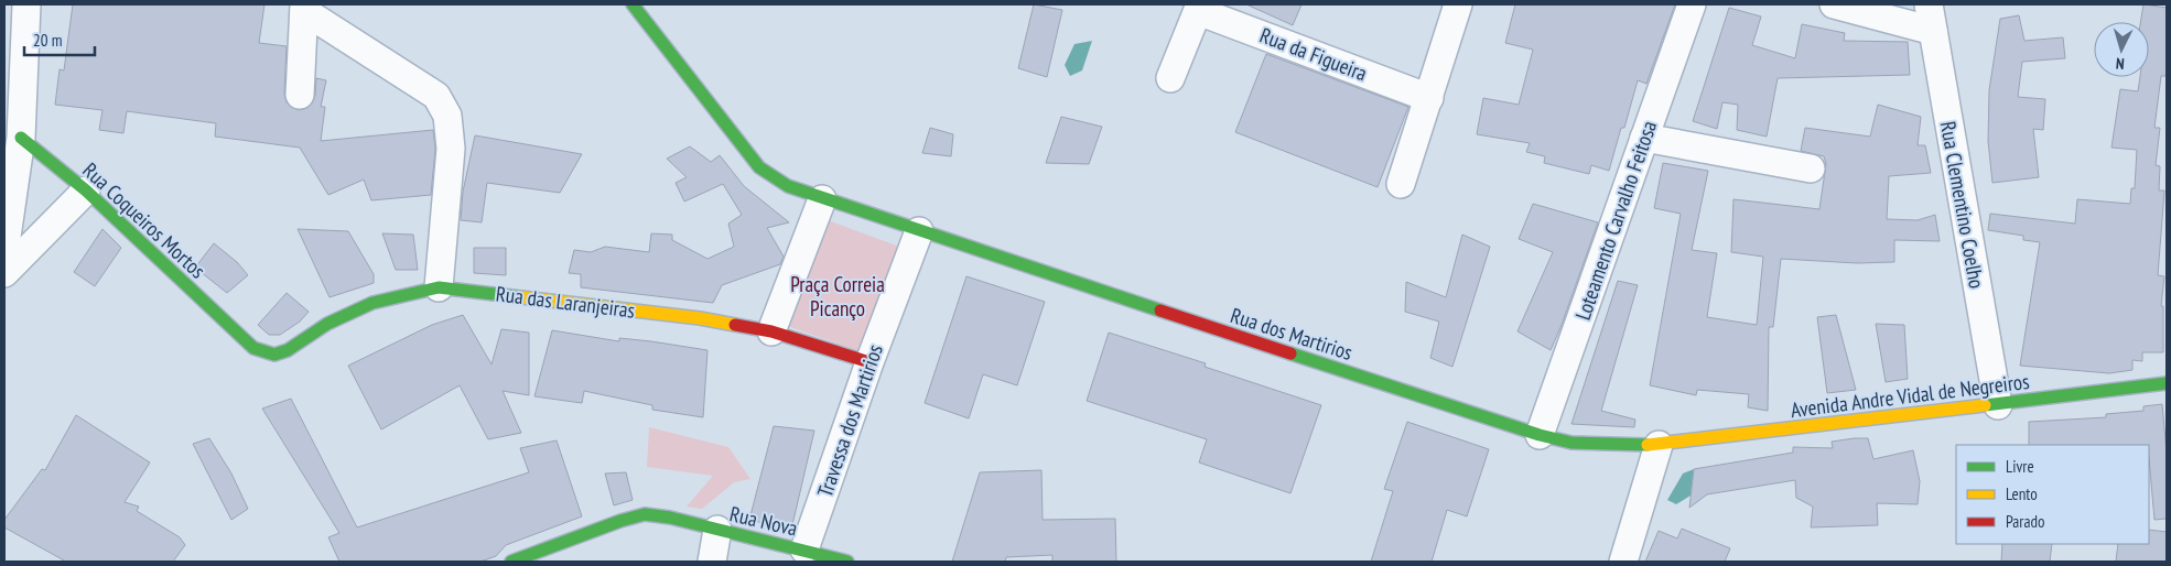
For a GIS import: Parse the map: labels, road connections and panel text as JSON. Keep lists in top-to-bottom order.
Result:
{
  "streets": {
    "street": [
      "Rua da Figueira",
      "Rua Clementino Coelho",
      "Rua Coqueiros Mortos",
      "Loteamento Carvalho Feitosa",
      "Rua das Laranjeiras",
      "Rua dos Martirios",
      "Avenida Andre Vidal de Negreiros",
      "Travessa dos Martirios",
      "Rua Nova"
    ]
  },
  "crossings": [
    ["Rua Clementino Coelho", "Avenida Andre Vidal de Negreiros"],
    ["Rua Coqueiros Mortos", "Rua das Laranjeiras"],
    ["Loteamento Carvalho Feitosa", "Rua dos Martirios"],
    ["Rua das Laranjeiras", "Travessa dos Martirios"],
    ["Rua dos Martirios", "Avenida Andre Vidal de Negreiros"],
    ["Rua dos Martirios", "Travessa dos Martirios"],
    ["Travessa dos Martirios", "Rua Nova"]
  ],
  "parks": ["Praça Correia Picanço"],
  "legend": ["Livre", "Lento", "Parado"],
  "scale_bar": "20 m",
  "north": "bottom"
}
